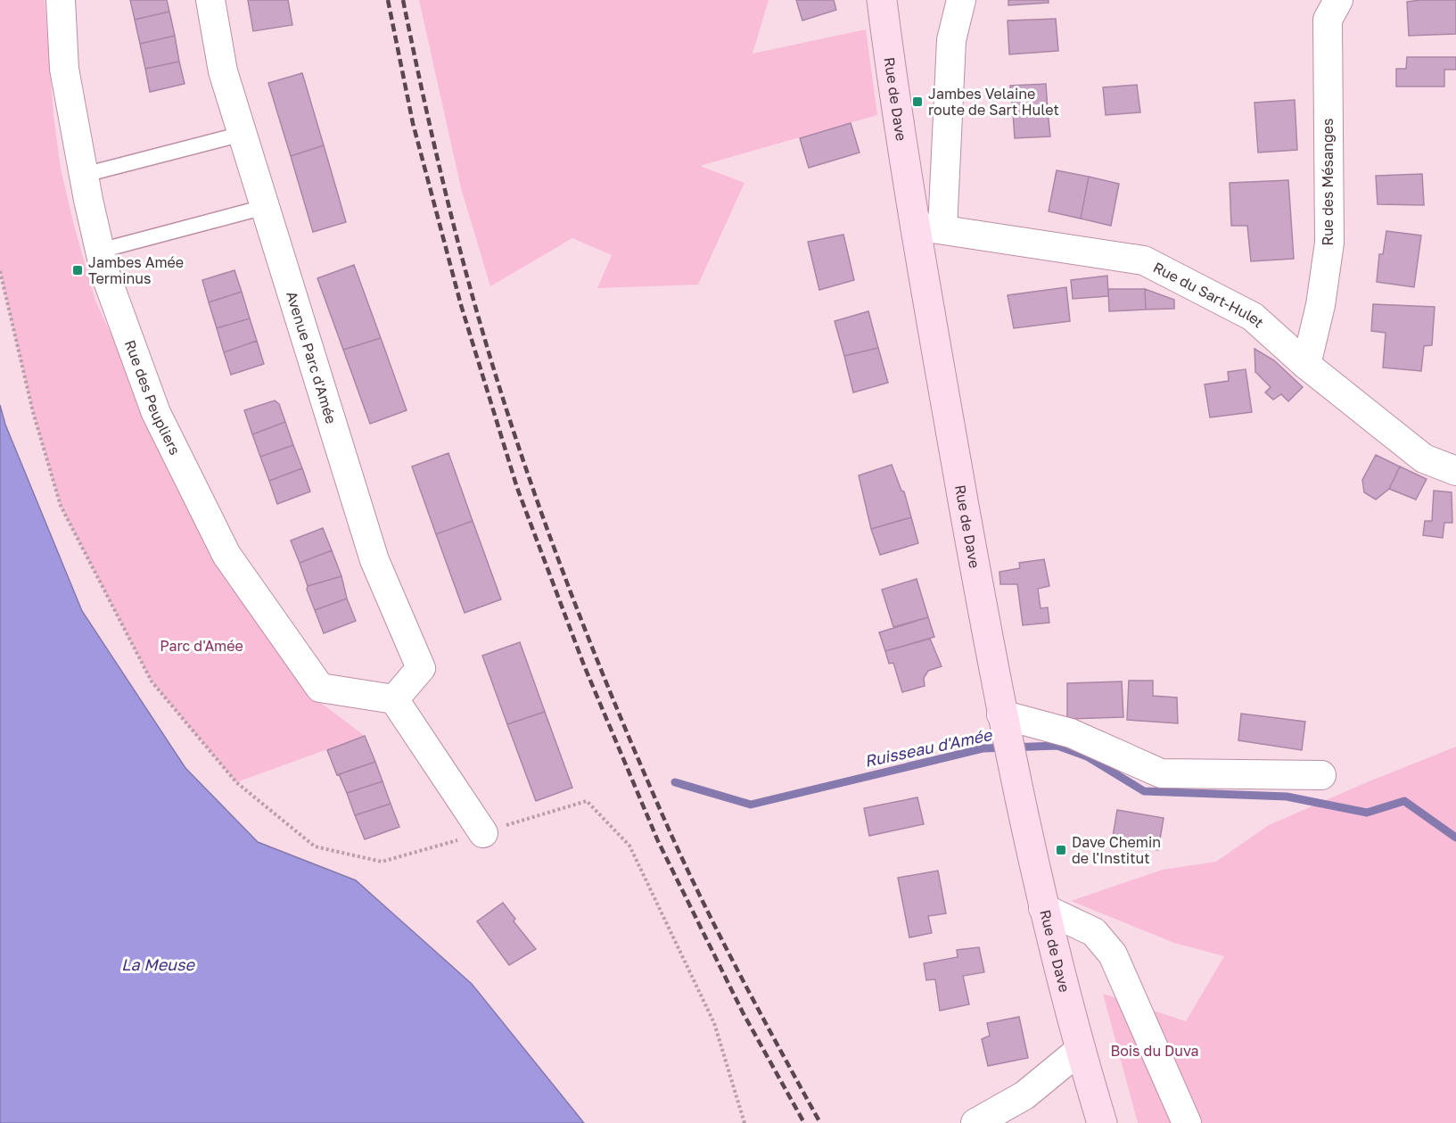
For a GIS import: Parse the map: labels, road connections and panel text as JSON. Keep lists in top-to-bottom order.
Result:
{
  "streets": {
    "main road": ["Rue de Dave"],
    "street": [
      "Rue des Mésanges",
      "Rue du Sart-Hulet",
      "Avenue Parc d'Amée",
      "Rue des Peupliers"
    ]
  },
  "crossings": [
    ["Rue de Dave", "Rue du Sart-Hulet"],
    ["Rue des Mésanges", "Rue du Sart-Hulet"],
    ["Avenue Parc d'Amée", "Rue des Peupliers"]
  ],
  "water": ["Ruisseau d'Amée", "La Meuse"],
  "parks": ["Parc d'Amée", "Bois du Duva"],
  "places": {
    "transit": ["Jambes Velaine route de Sart Hulet", "Jambes Amée Terminus", "Dave Chemin de l'Institut"]
  }
}
